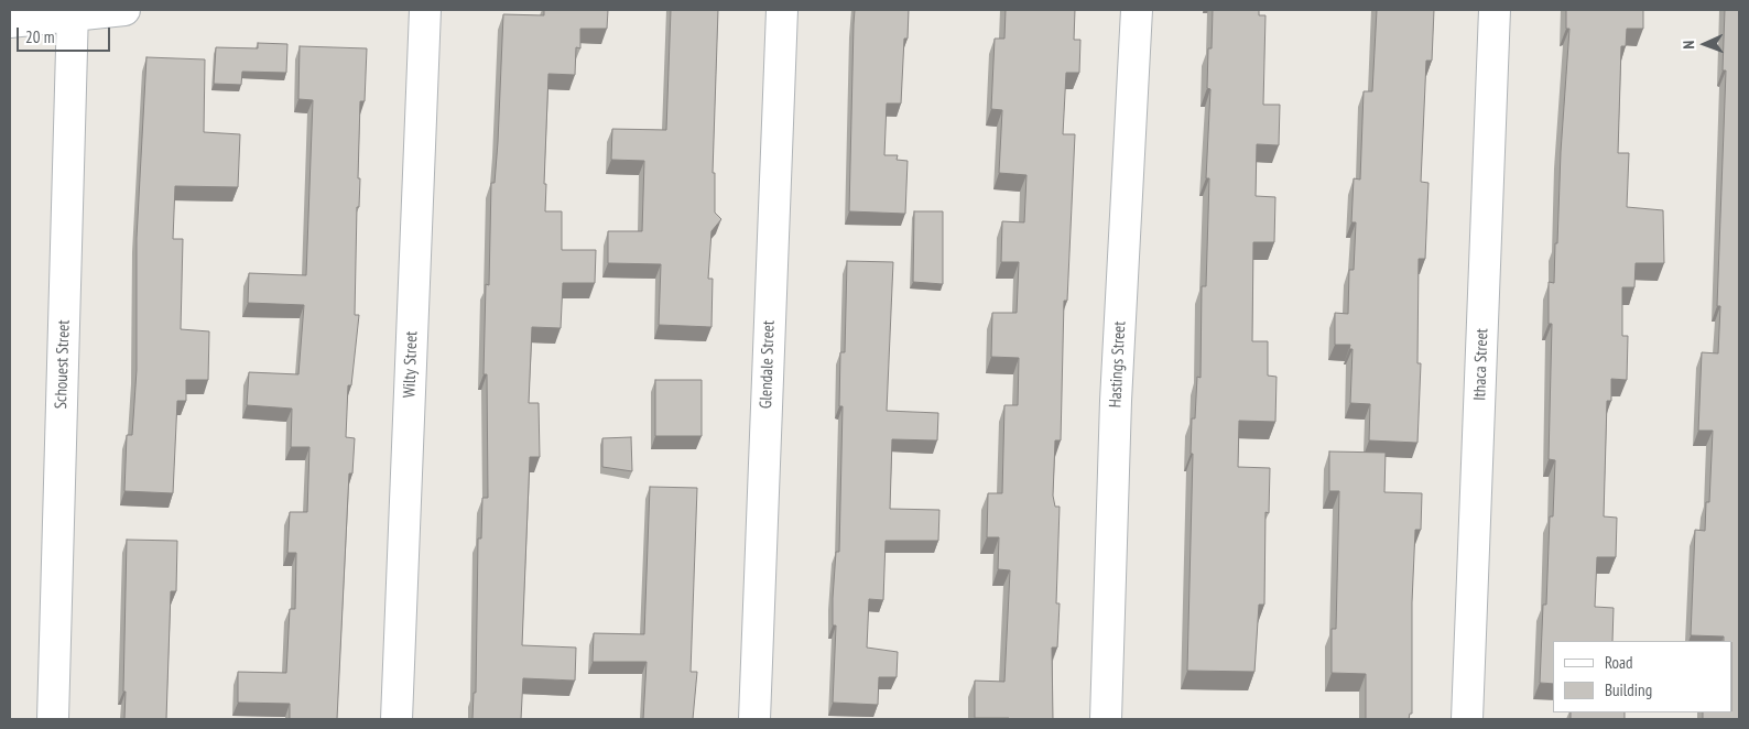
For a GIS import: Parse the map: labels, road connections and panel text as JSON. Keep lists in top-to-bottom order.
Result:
{
  "streets": {
    "street": [
      "Schouest Street",
      "Wilty Street",
      "Glendale Street",
      "Hastings Street",
      "Ithaca Street"
    ]
  },
  "legend": ["Road", "Building"],
  "scale_bar": "20 m",
  "north": "left"
}
